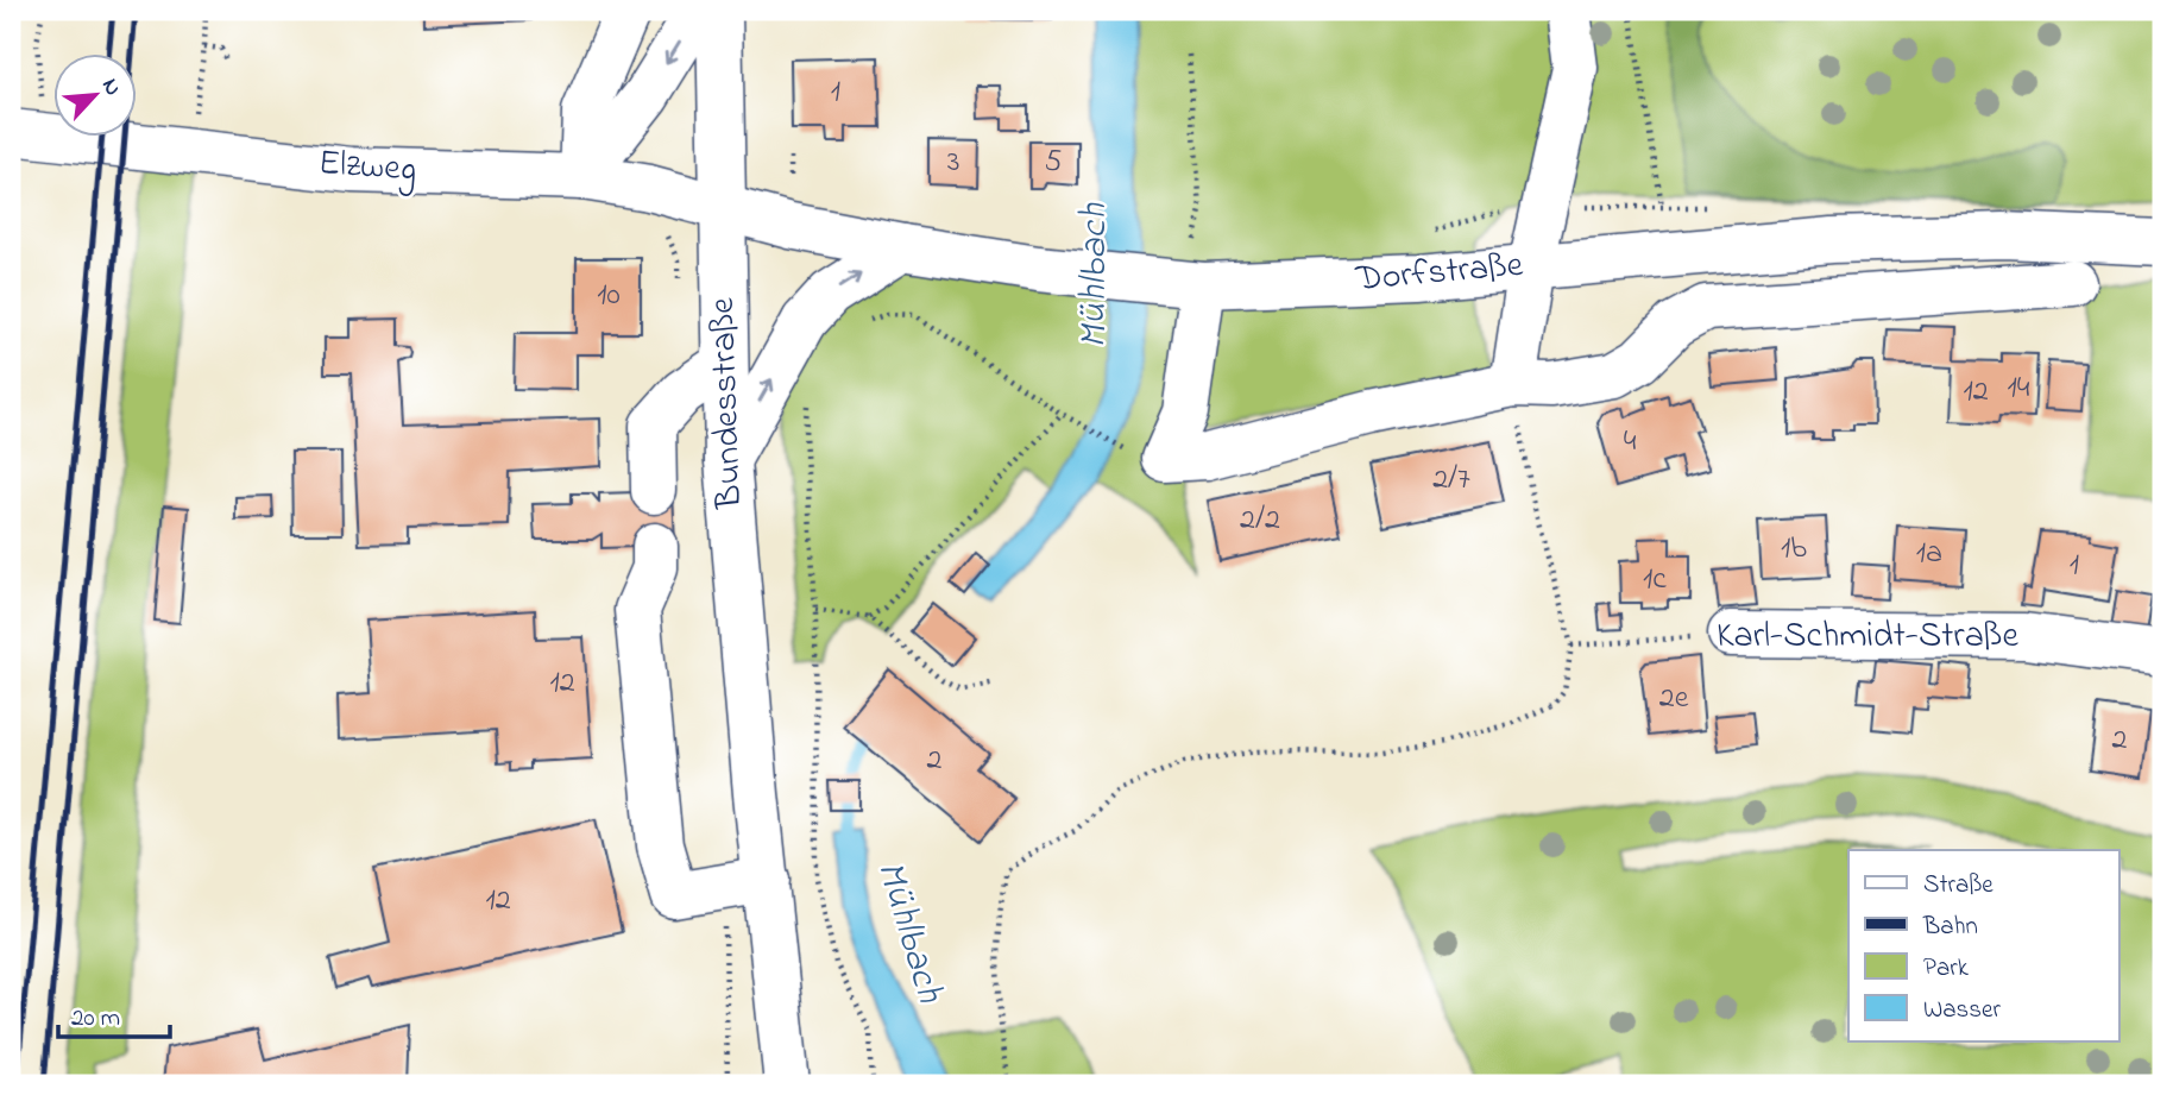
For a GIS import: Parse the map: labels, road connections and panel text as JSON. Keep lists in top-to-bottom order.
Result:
{
  "streets": {
    "street": [
      "Elzweg",
      "Dorfstraße",
      "Bundesstraße",
      "Karl-Schmidt-Straße"
    ]
  },
  "crossings": [
    ["Elzweg", "Dorfstraße"],
    ["Elzweg", "Bundesstraße"],
    ["Dorfstraße", "Bundesstraße"]
  ],
  "water": ["Mühlbach"],
  "house_numbers": [
    "1",
    "3",
    "5",
    "10",
    "14",
    "12",
    "4",
    "2/7",
    "2/2",
    "1b",
    "1a",
    "1",
    "1c",
    "12",
    "2e",
    "2",
    "2",
    "12"
  ],
  "legend": [
    "Straße",
    "Bahn",
    "Park",
    "Wasser"
  ],
  "scale_bar": "20 m",
  "north": "top right"
}
